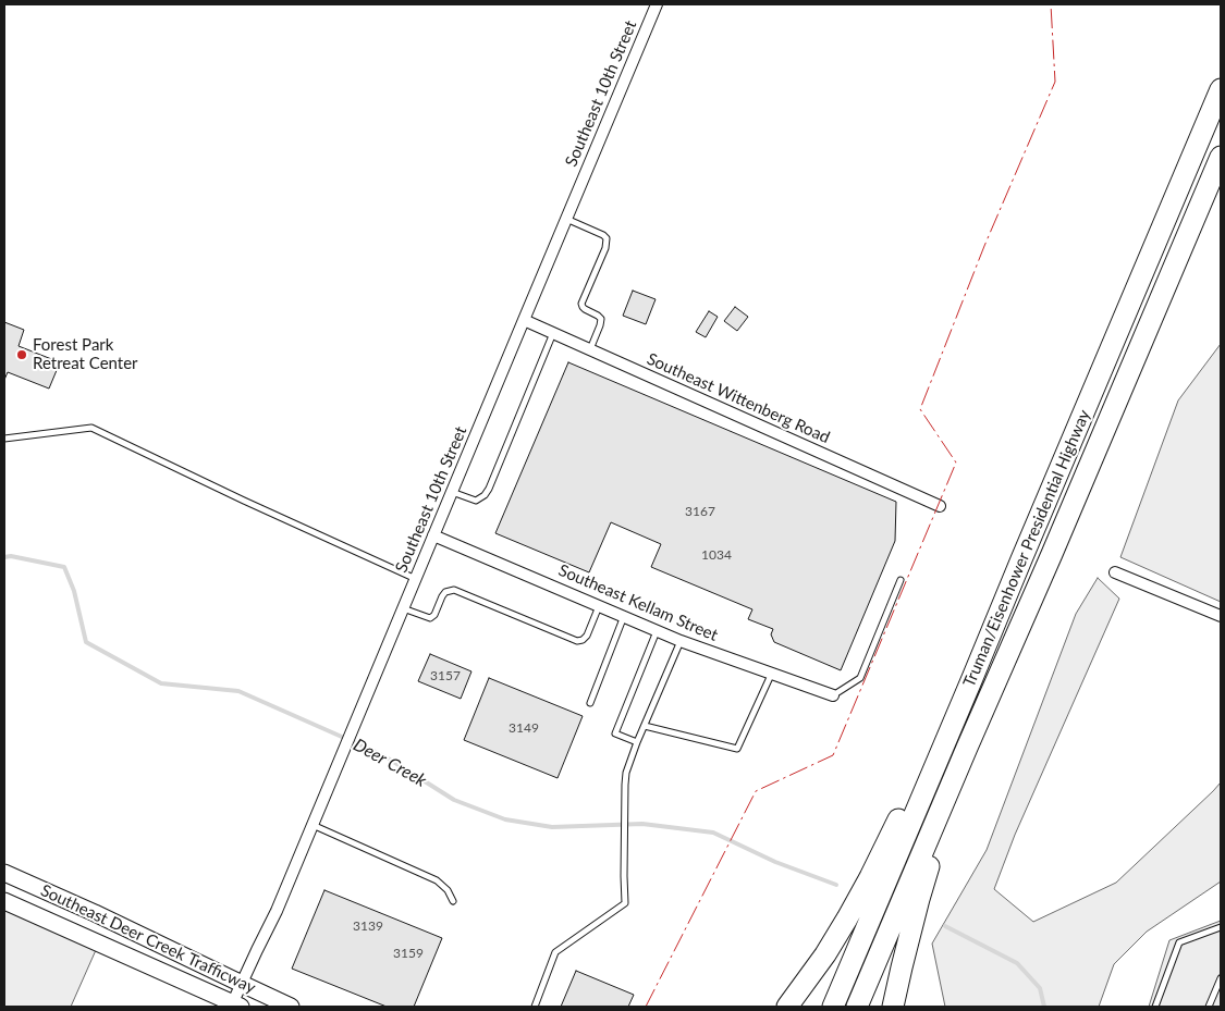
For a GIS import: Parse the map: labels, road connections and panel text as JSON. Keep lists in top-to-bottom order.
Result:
{
  "streets": {
    "highway": ["Truman/Eisenhower Presidential Highway"],
    "street": [
      "Southeast 10th Street",
      "Southeast Wittenberg Road",
      "Southeast Kellam Street",
      "Southeast Deer Creek Trafficway"
    ]
  },
  "crossings": [
    ["Southeast 10th Street", "Southeast Wittenberg Road"],
    ["Southeast 10th Street", "Southeast Kellam Street"],
    ["Southeast 10th Street", "Southeast Deer Creek Trafficway"]
  ],
  "water": ["Deer Creek"],
  "places": ["Forest Park Retreat Center"],
  "house_numbers": [
    "3167",
    "1034",
    "3157",
    "3149",
    "3139",
    "3159"
  ]
}
